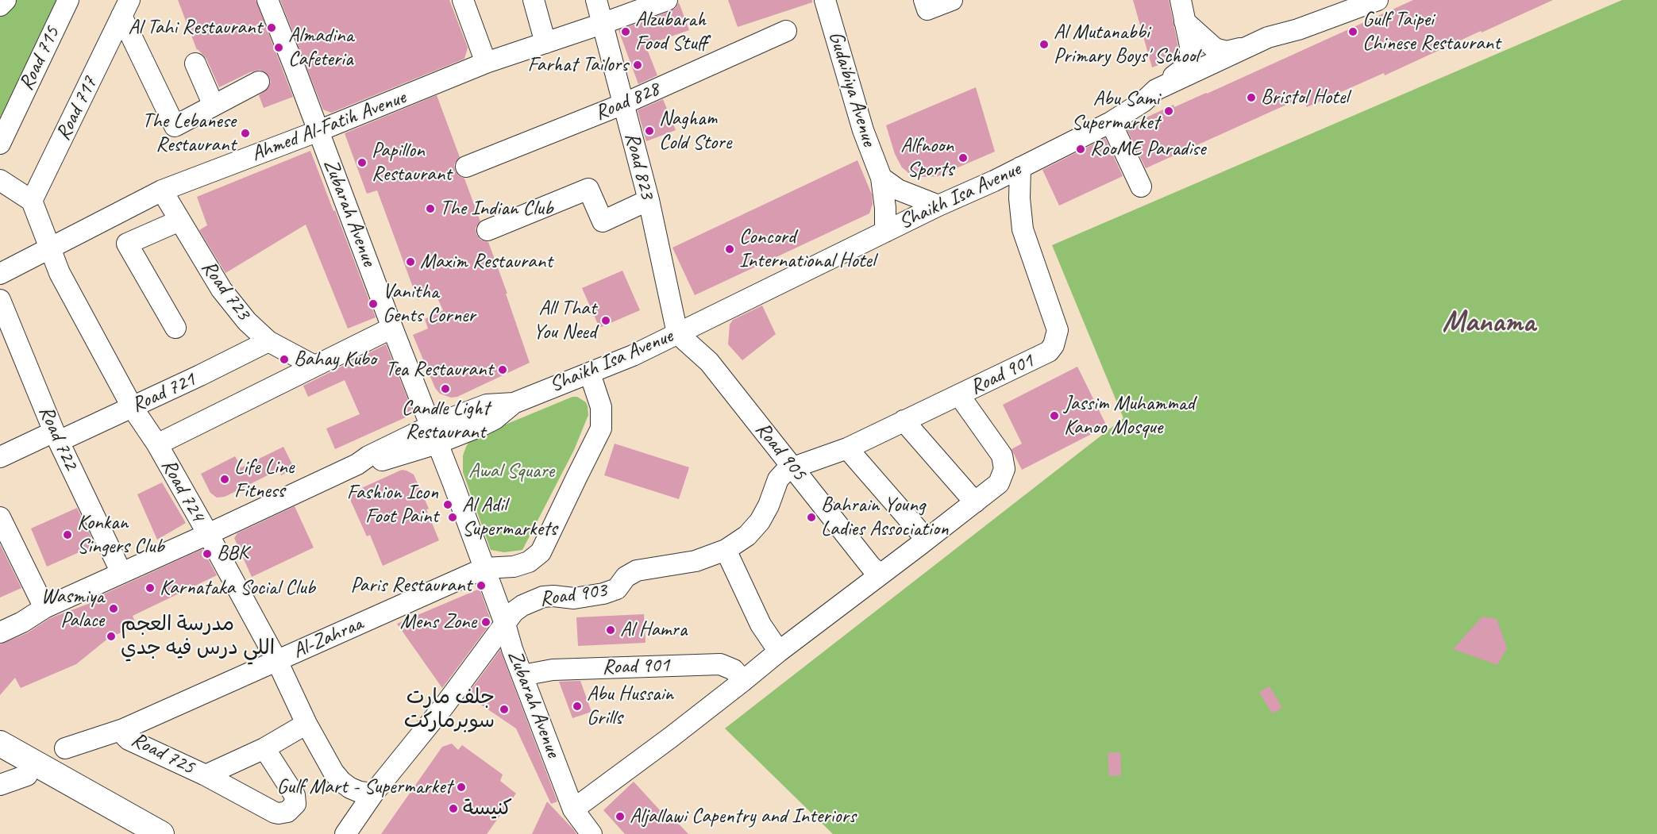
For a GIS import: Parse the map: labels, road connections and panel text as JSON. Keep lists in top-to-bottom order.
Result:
{
  "streets": {
    "street": [
      "Road 715",
      "Gudaibiya Avenue",
      "Road 828",
      "Road 717",
      "Ahmed Al-Fatih Avenue",
      "Road 823",
      "Shaikh Isa Avenue",
      "Zubarah Avenue",
      "Road 723",
      "Road 901",
      "Road 721",
      "Road 722",
      "Road 905",
      "Road 724",
      "Road 903",
      "Al-Zahraa",
      "Road 725"
    ]
  },
  "crossings": [
    ["Gudaibiya Avenue", "Shaikh Isa Avenue"],
    ["Road 828", "Road 823"],
    ["Road 717", "Road 724"],
    ["Ahmed Al-Fatih Avenue", "Road 823"],
    ["Ahmed Al-Fatih Avenue", "Zubarah Avenue"],
    ["Ahmed Al-Fatih Avenue", "Road 723"],
    ["Ahmed Al-Fatih Avenue", "Road 724"],
    ["Road 823", "Shaikh Isa Avenue"],
    ["Road 823", "Road 905"],
    ["Shaikh Isa Avenue", "Zubarah Avenue"],
    ["Shaikh Isa Avenue", "Road 901"],
    ["Shaikh Isa Avenue", "Road 722"],
    ["Shaikh Isa Avenue", "Road 905"],
    ["Shaikh Isa Avenue", "Road 724"],
    ["Zubarah Avenue", "Road 901"],
    ["Zubarah Avenue", "Road 903"],
    ["Zubarah Avenue", "Al-Zahraa"],
    ["Road 723", "Road 721"],
    ["Road 901", "Road 905"],
    ["Road 721", "Road 722"],
    ["Road 721", "Road 724"],
    ["Road 905", "Road 903"],
    ["Road 724", "Road 903"],
    ["Road 724", "Al-Zahraa"],
    ["Road 724", "Road 725"],
    ["Al-Zahraa", "Road 725"]
  ],
  "districts": ["Manama"],
  "parks": ["Awal Square"],
  "places": [
    "Al Tahi Restaurant",
    "Alzubarah Food Stuff",
    "Gulf Taipei Chinese Restaurant",
    "Al Mutanabbi Primary Boys' School",
    "Almadina Cafeteria",
    "Farhat Tailors",
    "Bristol Hotel",
    "Abu Sami Supermarket",
    "Nagham Cold Store",
    "The Lebanese Restaurant",
    "RooME Paradise",
    "Alfnoon Sports",
    "Papillon Restaurant",
    "The Indian Club",
    "Concord International Hotel",
    "Maxim Restaurant",
    "Vanitha Gents Corner",
    "All That You Need",
    "Bahay Kubo",
    "Tea Restaurant",
    "Candle Light Restaurant",
    "Jassim Muhammad Kanoo Mosque",
    "Life Line Fitness",
    "Fashion Icon Foot Paint",
    "Al Adil Supermarkets",
    "Bahrain Young Ladies Association",
    "Konkan Singers Club",
    "BBK",
    "Paris Restaurant",
    "Karnataka Social Club",
    "Wasmiya Palace",
    "Mens Zone",
    "Al Hamra",
    "مدرسة العجم اللي درس فيه جدي",
    "Abu Hussain Grills",
    "جلف مارت سوبرماركت",
    "Gulf Mart - Supermarket",
    "كنيسة",
    "Aljallawi Capentry and Interiors"
  ]
}
